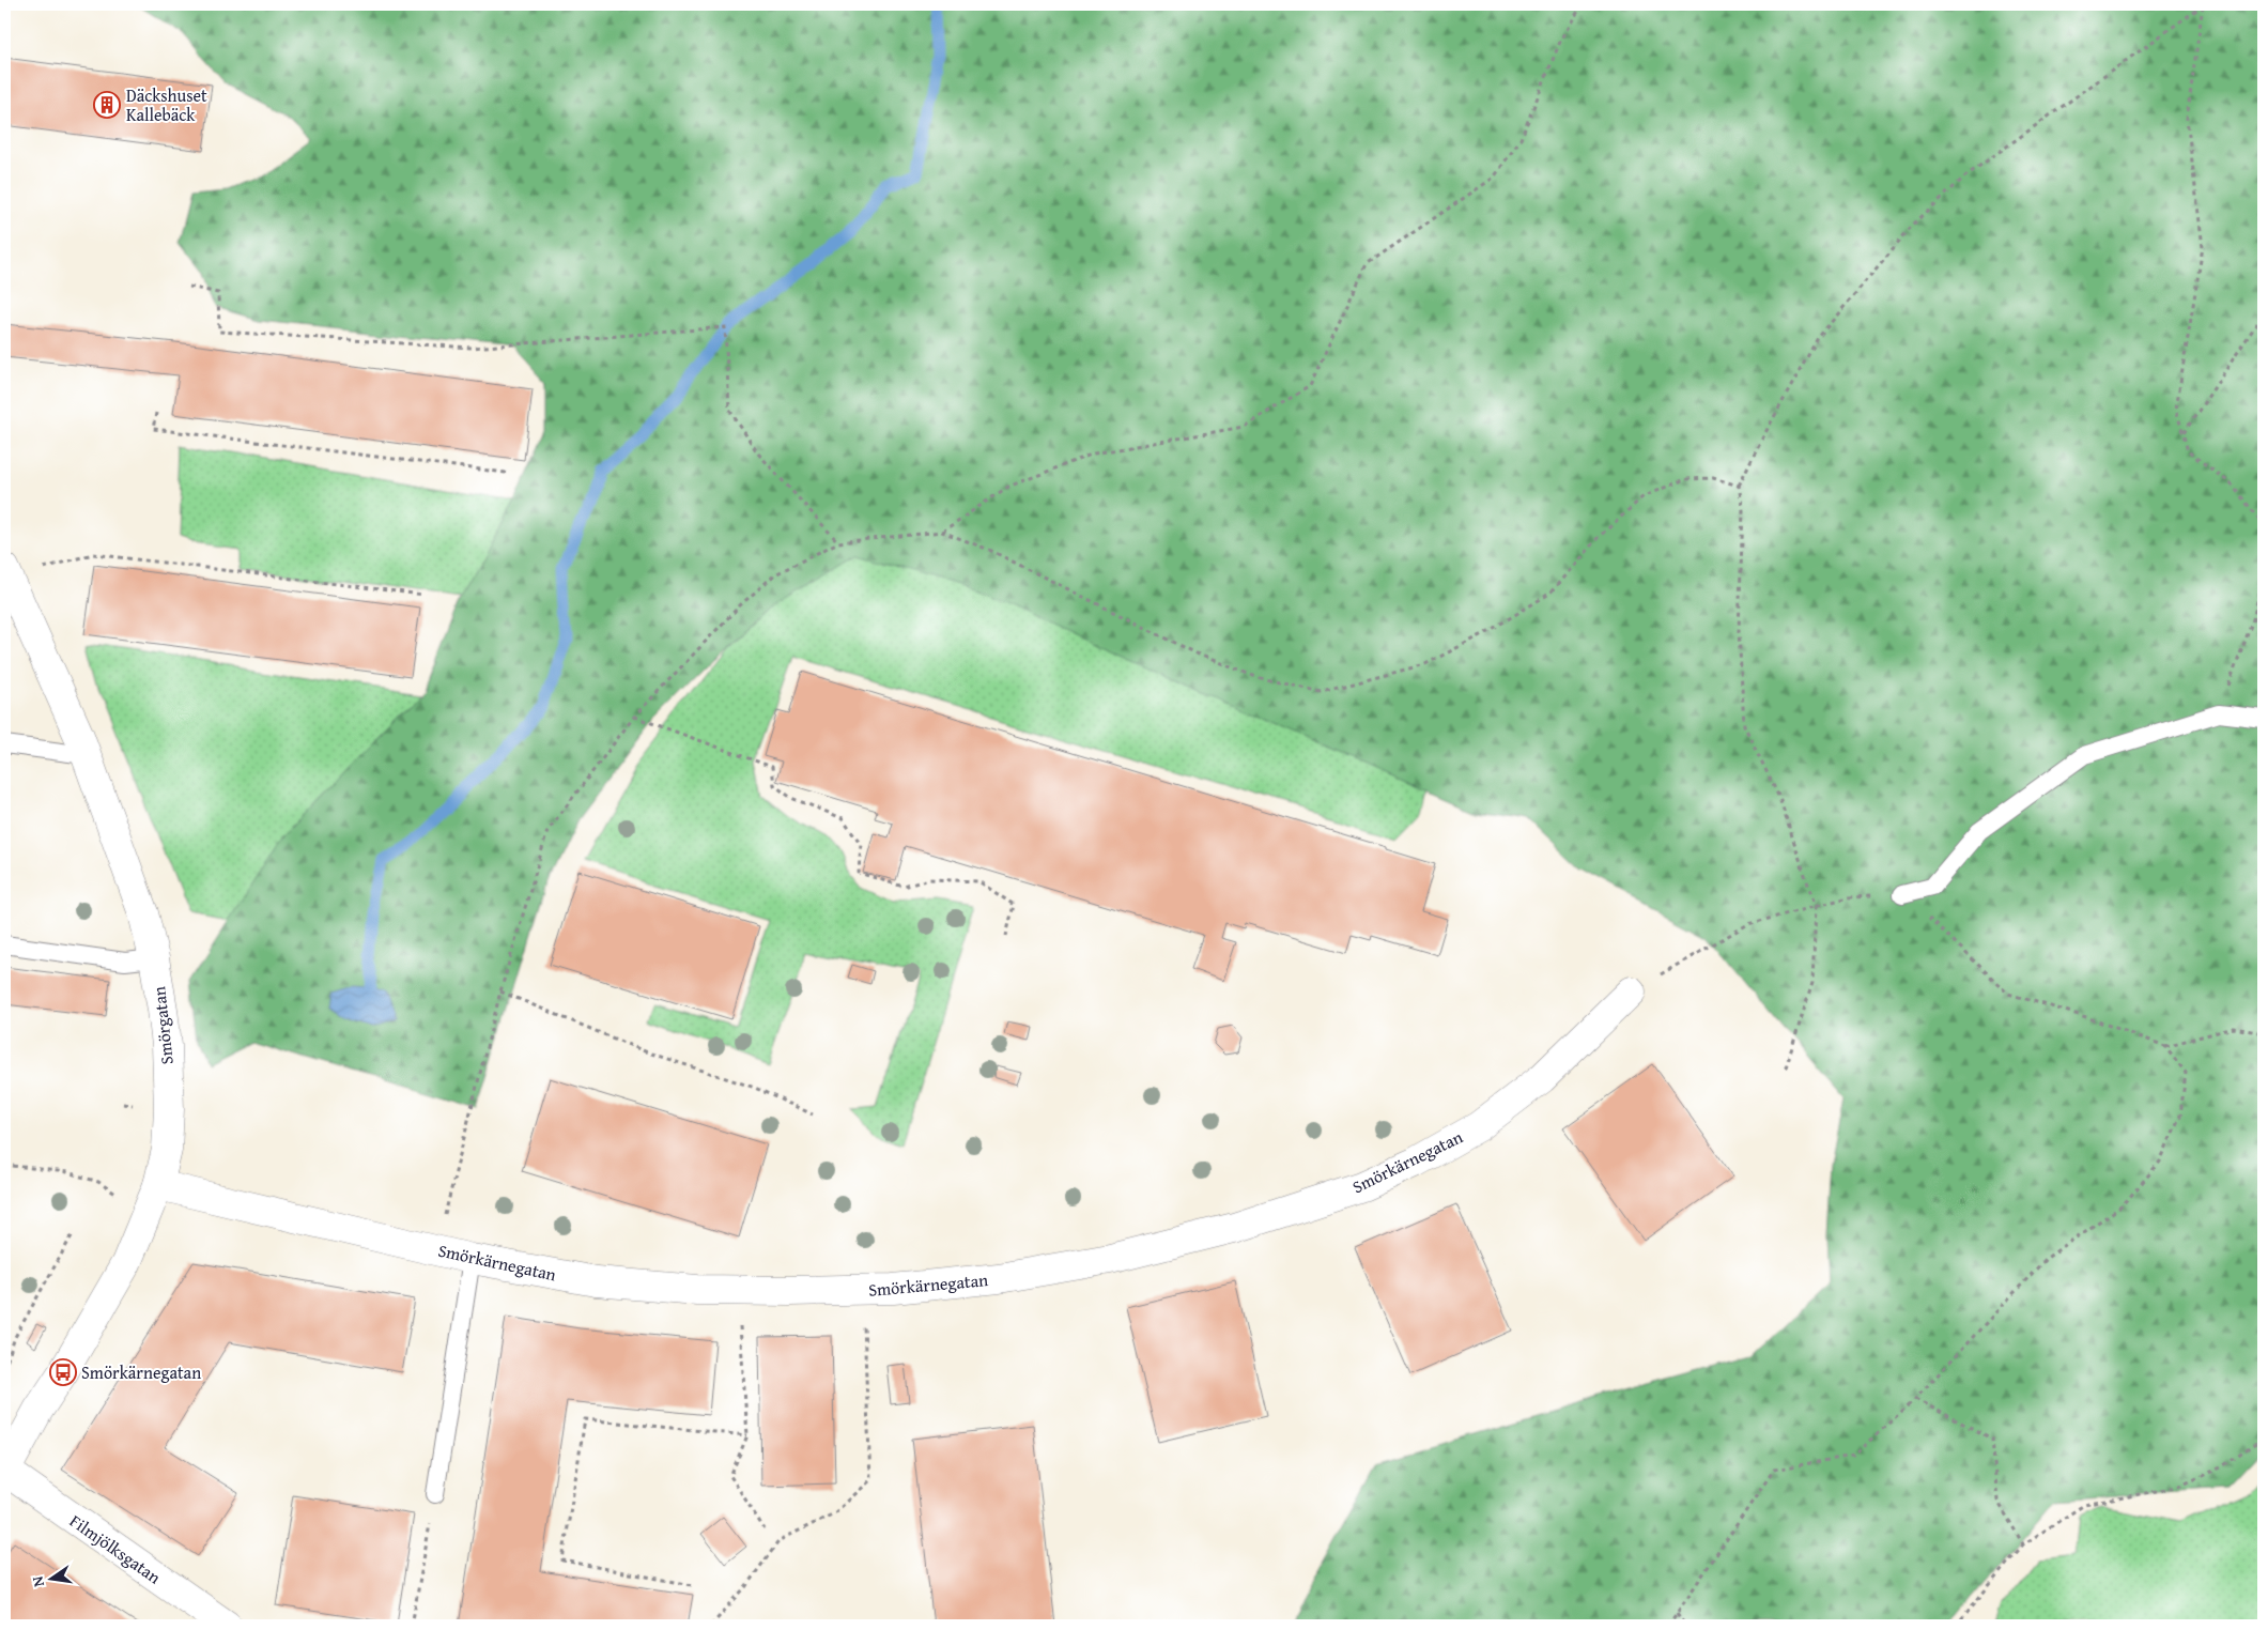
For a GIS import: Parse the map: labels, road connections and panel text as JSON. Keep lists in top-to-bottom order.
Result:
{
  "streets": {
    "street": ["Smörgatan", "Smörkärnegatan", "Filmjölksgatan"]
  },
  "crossings": [
    ["Smörgatan", "Smörkärnegatan"],
    ["Smörgatan", "Filmjölksgatan"]
  ],
  "places": {
    "building": ["Däckshuset Kallebäck"],
    "bus stop": ["Smörkärnegatan"]
  },
  "north": "left"
}
